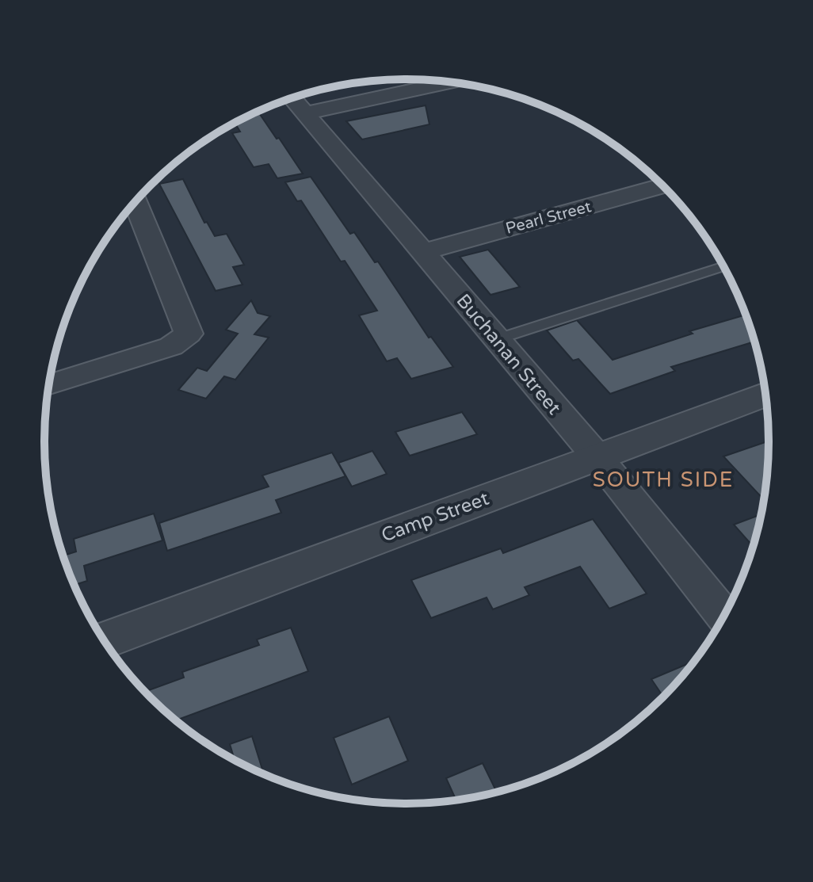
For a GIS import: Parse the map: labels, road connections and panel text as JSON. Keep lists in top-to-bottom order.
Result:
{
  "streets": {
    "street": ["Pearl Street", "Buchanan Street", "Camp Street"]
  },
  "crossings": [
    ["Pearl Street", "Buchanan Street"],
    ["Buchanan Street", "Camp Street"]
  ],
  "districts": ["SOUTH SIDE"]
}
